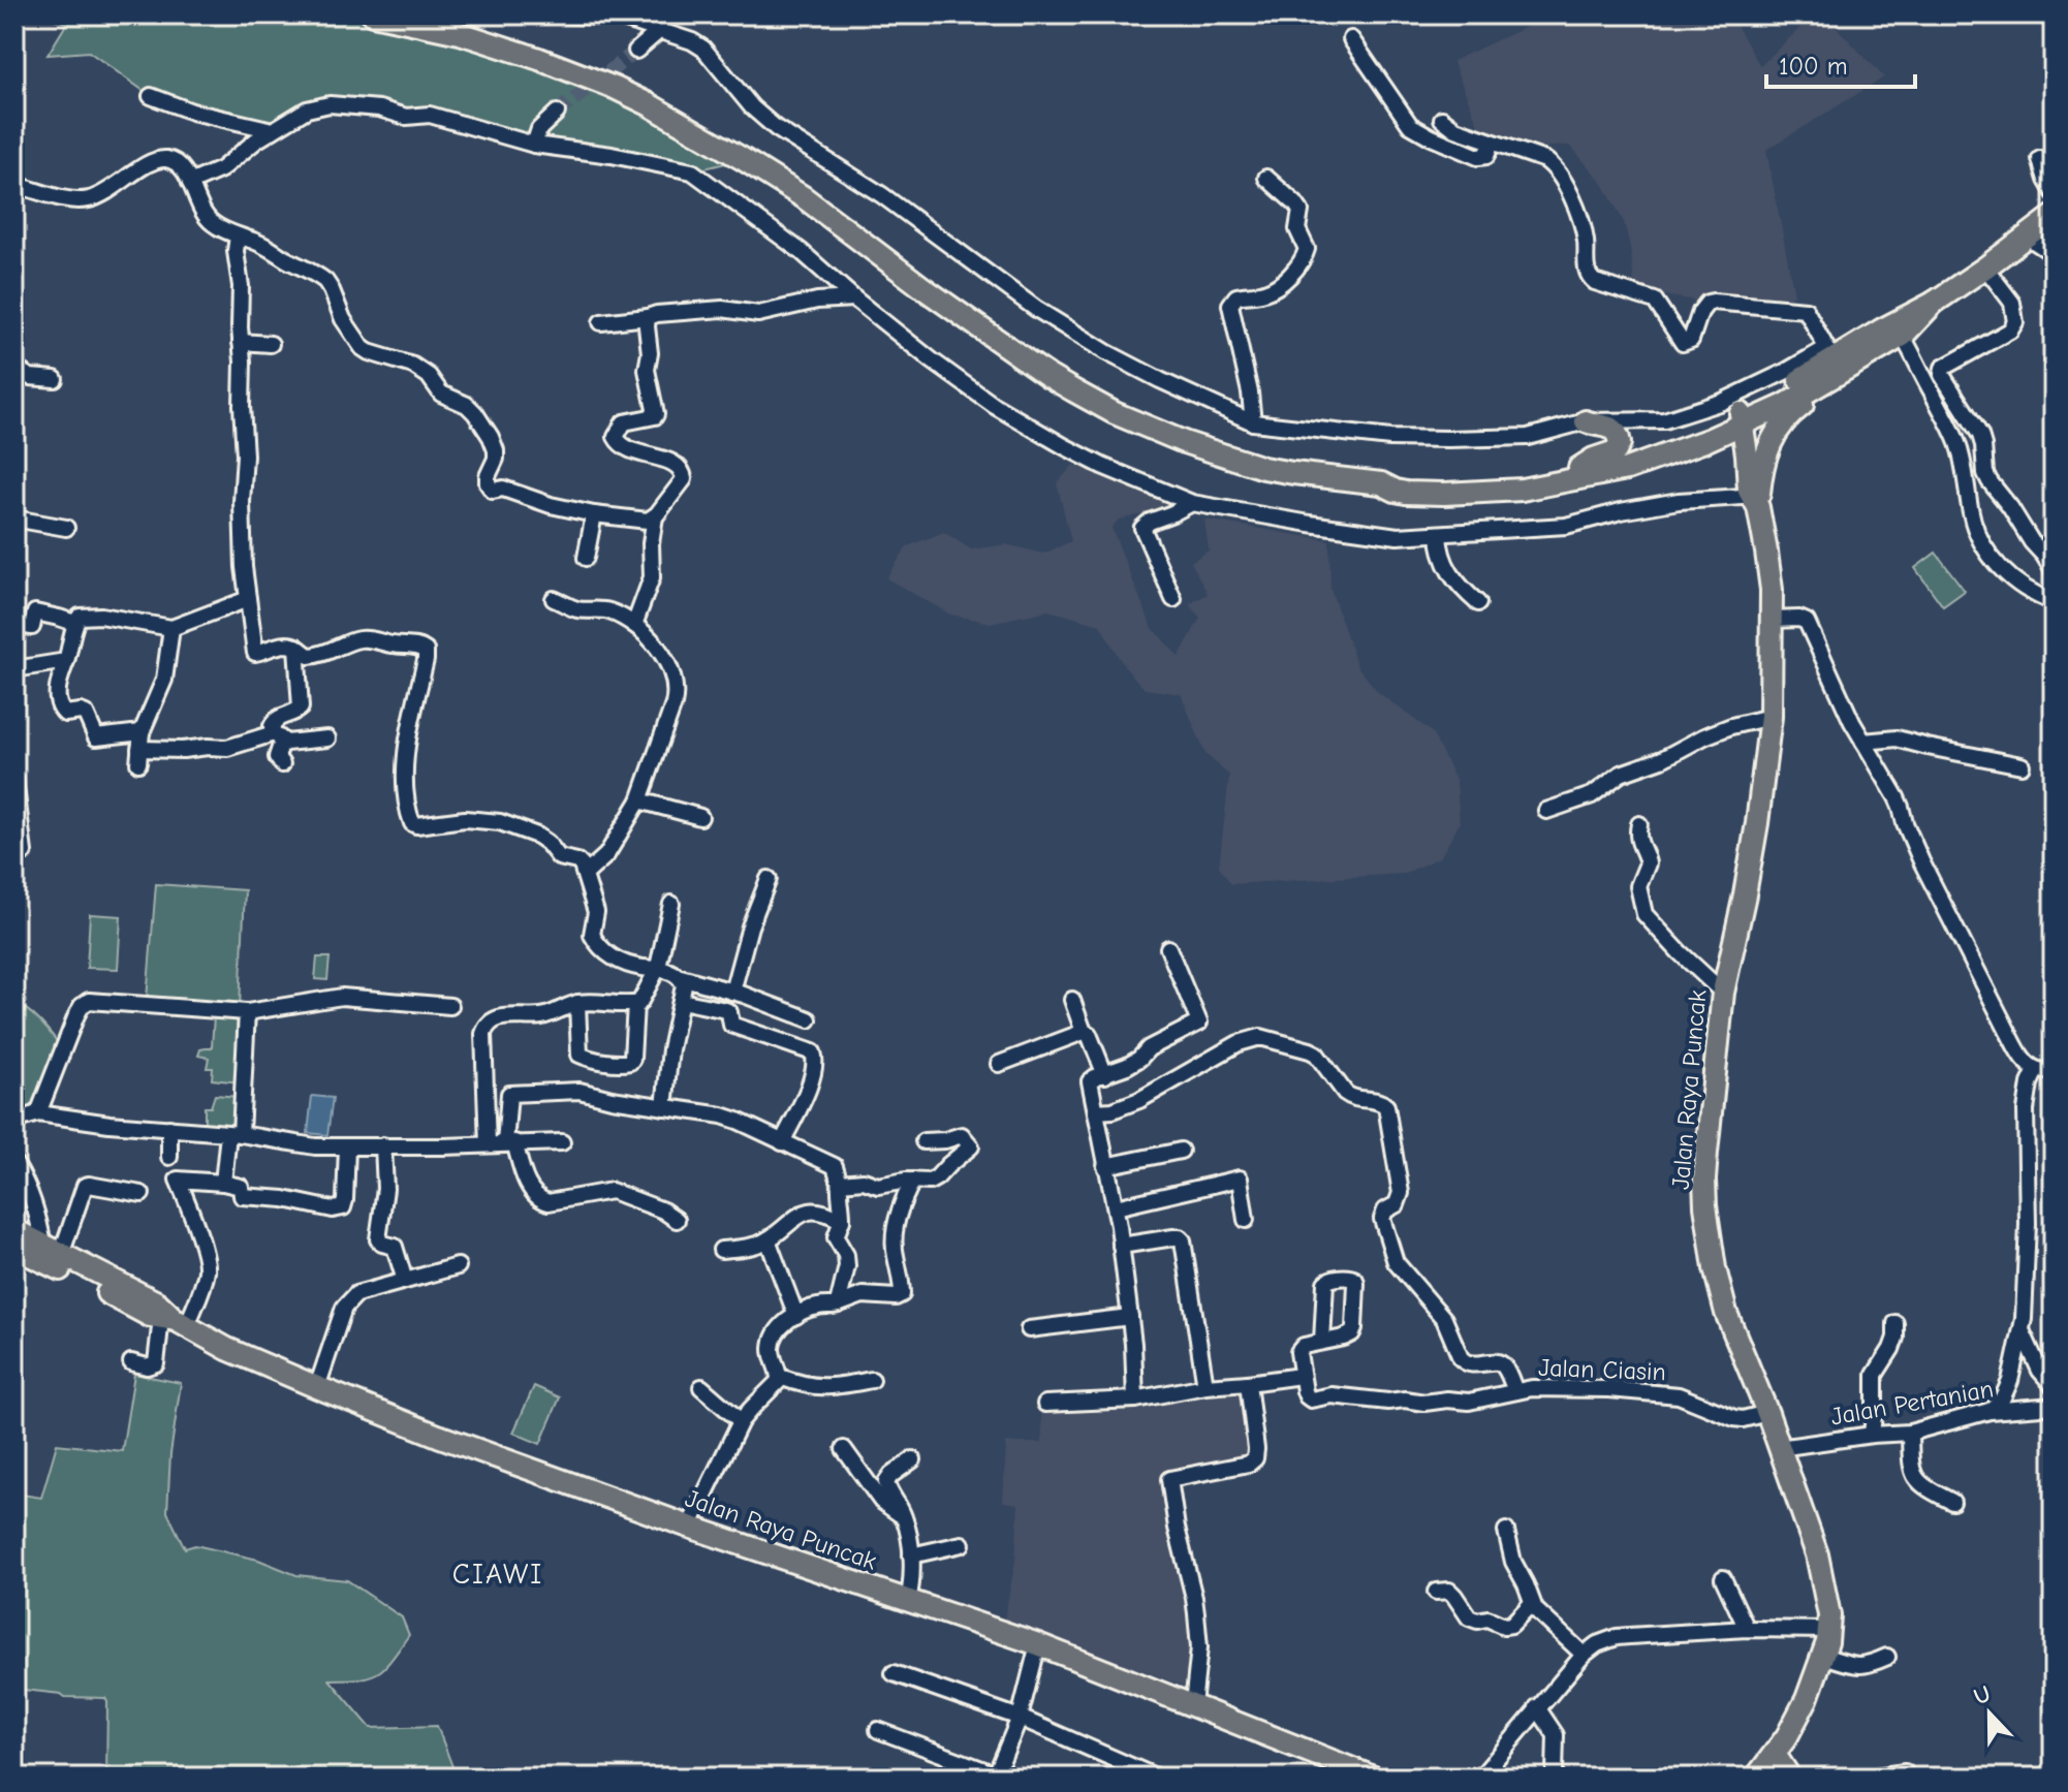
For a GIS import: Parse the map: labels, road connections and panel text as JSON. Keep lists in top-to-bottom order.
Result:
{
  "streets": {
    "highway": ["Jalan Raya Puncak"],
    "street": ["Jalan Ciasin", "Jalan Pertanian"]
  },
  "crossings": [
    ["Jalan Raya Puncak", "Jalan Ciasin"],
    ["Jalan Raya Puncak", "Jalan Pertanian"]
  ],
  "districts": ["CIAWI"],
  "scale_bar": "100 m",
  "north": "top"
}
